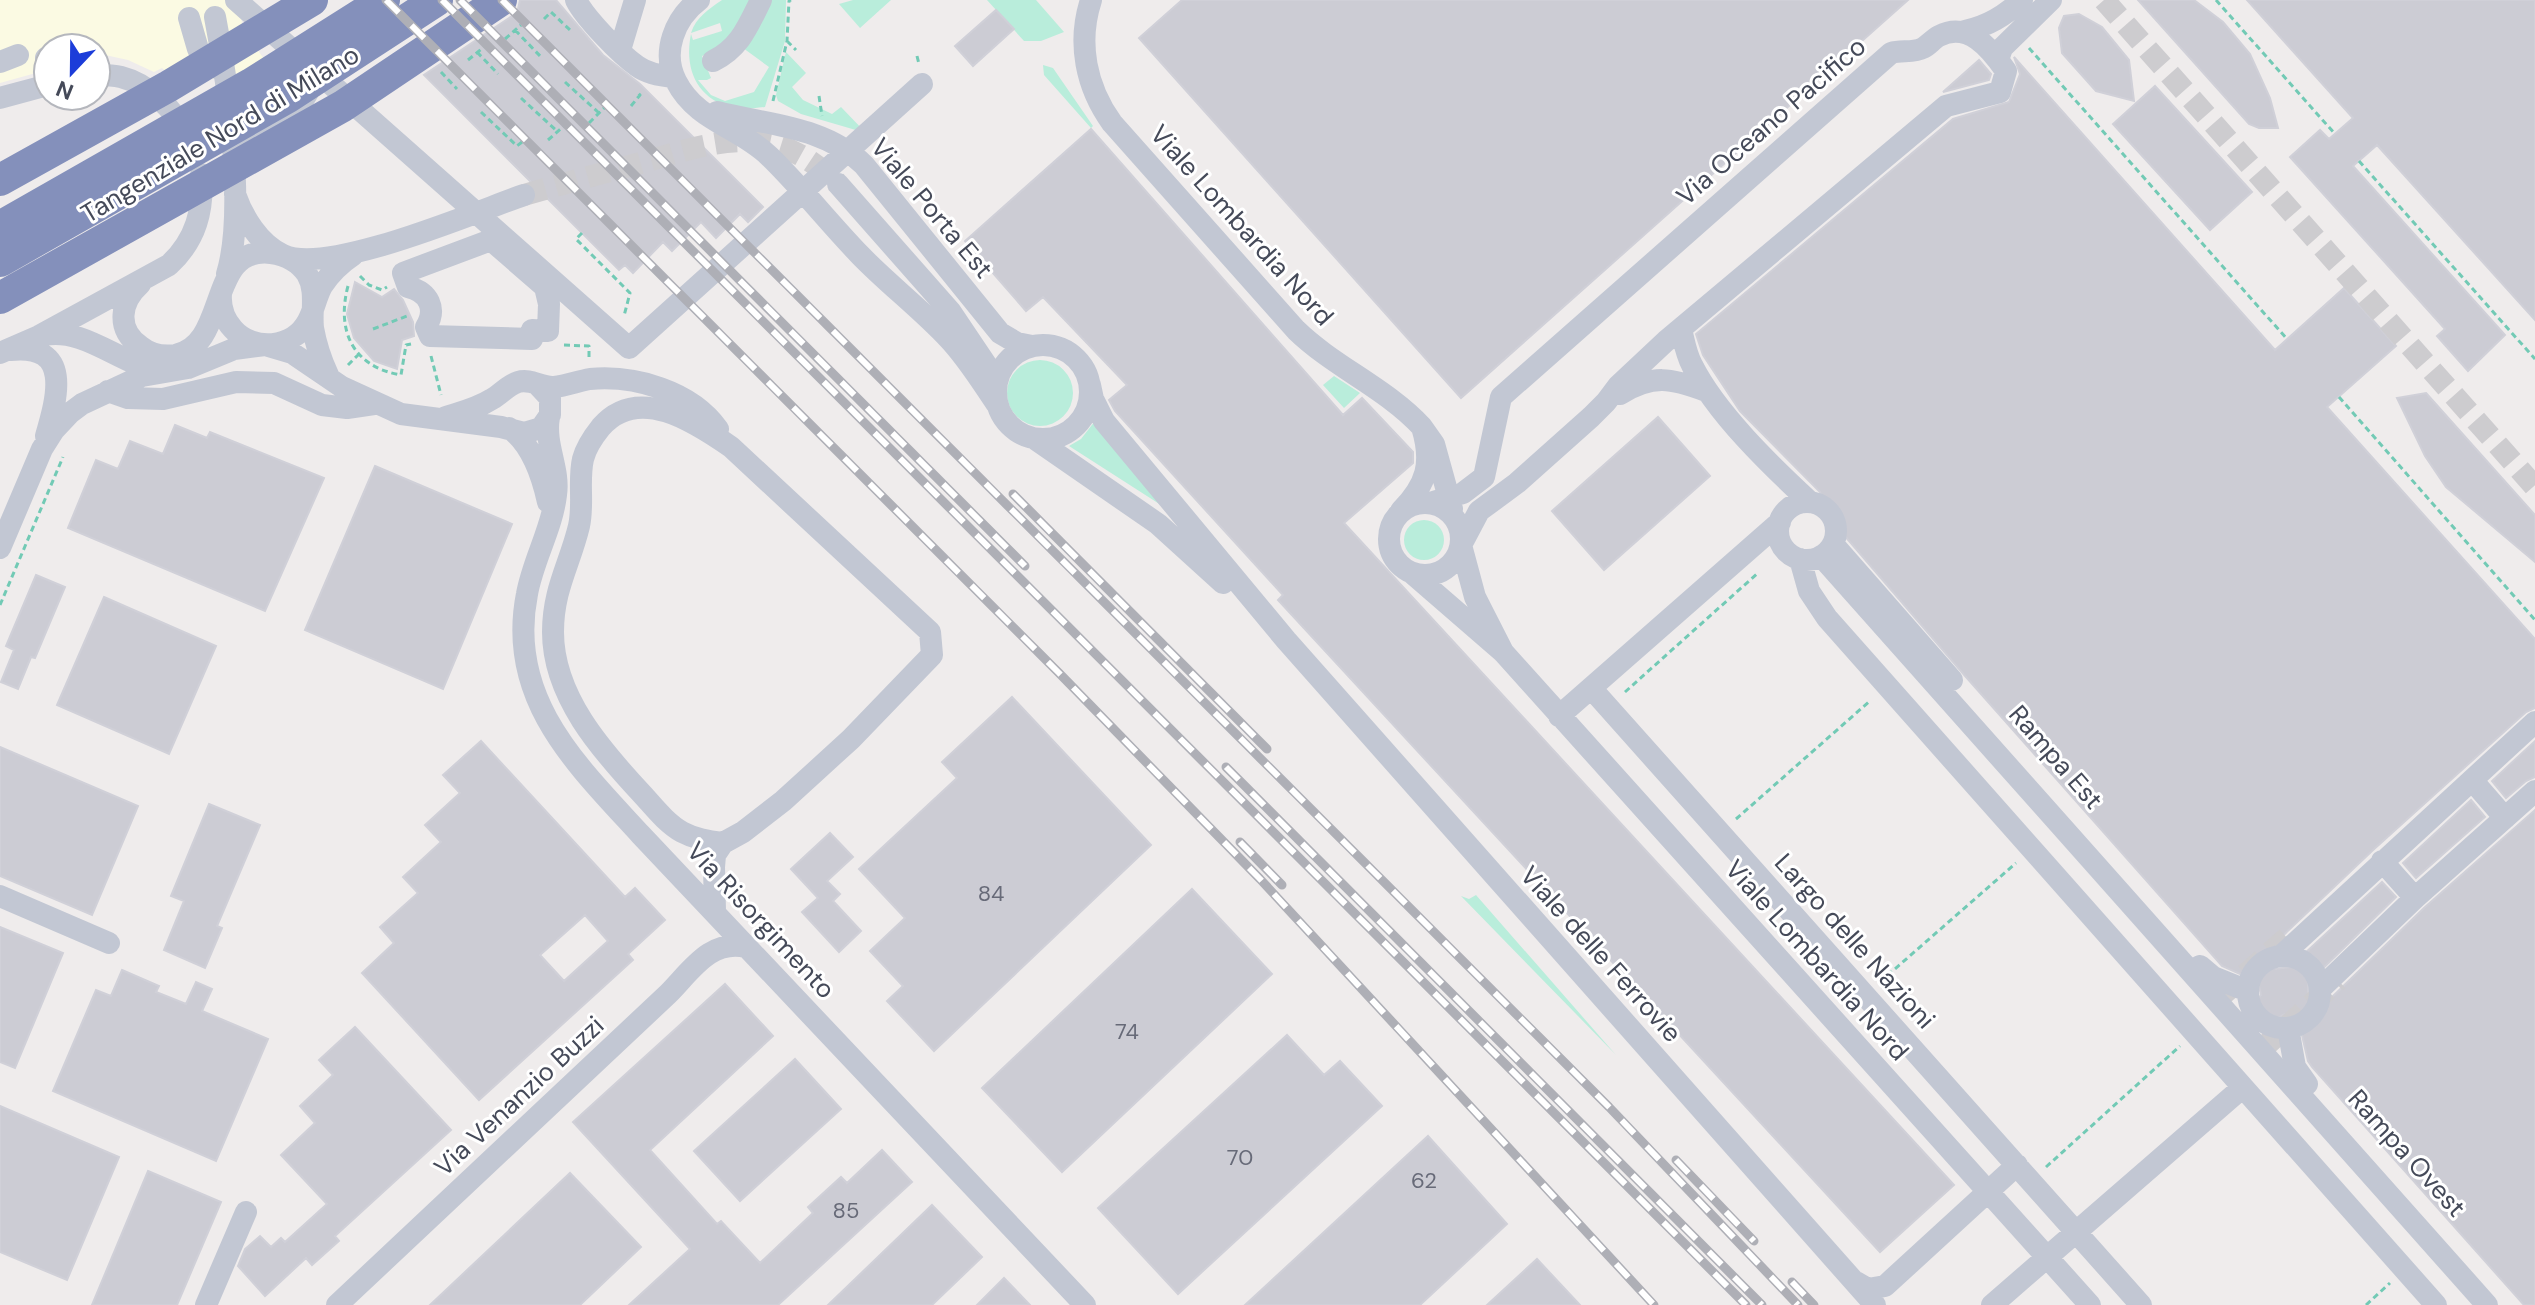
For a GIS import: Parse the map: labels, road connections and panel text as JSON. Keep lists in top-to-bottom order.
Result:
{
  "streets": {
    "highway": ["Tangenziale Nord di Milano"],
    "street": [
      "Via Oceano Pacifico",
      "Viale Porta Est",
      "Viale Lombardia Nord",
      "Rampa Est",
      "Via Risorgimento",
      "Largo delle Nazioni",
      "Viale delle Ferrovie",
      "Via Venanzio Buzzi",
      "Rampa Ovest"
    ]
  },
  "crossings": [
    ["Via Oceano Pacifico", "Viale Lombardia Nord"],
    ["Viale Porta Est", "Viale delle Ferrovie"],
    ["Rampa Est", "Rampa Ovest"],
    ["Via Risorgimento", "Via Venanzio Buzzi"]
  ],
  "house_numbers": [
    "84",
    "74",
    "70",
    "62",
    "85"
  ],
  "north": "bottom"
}
